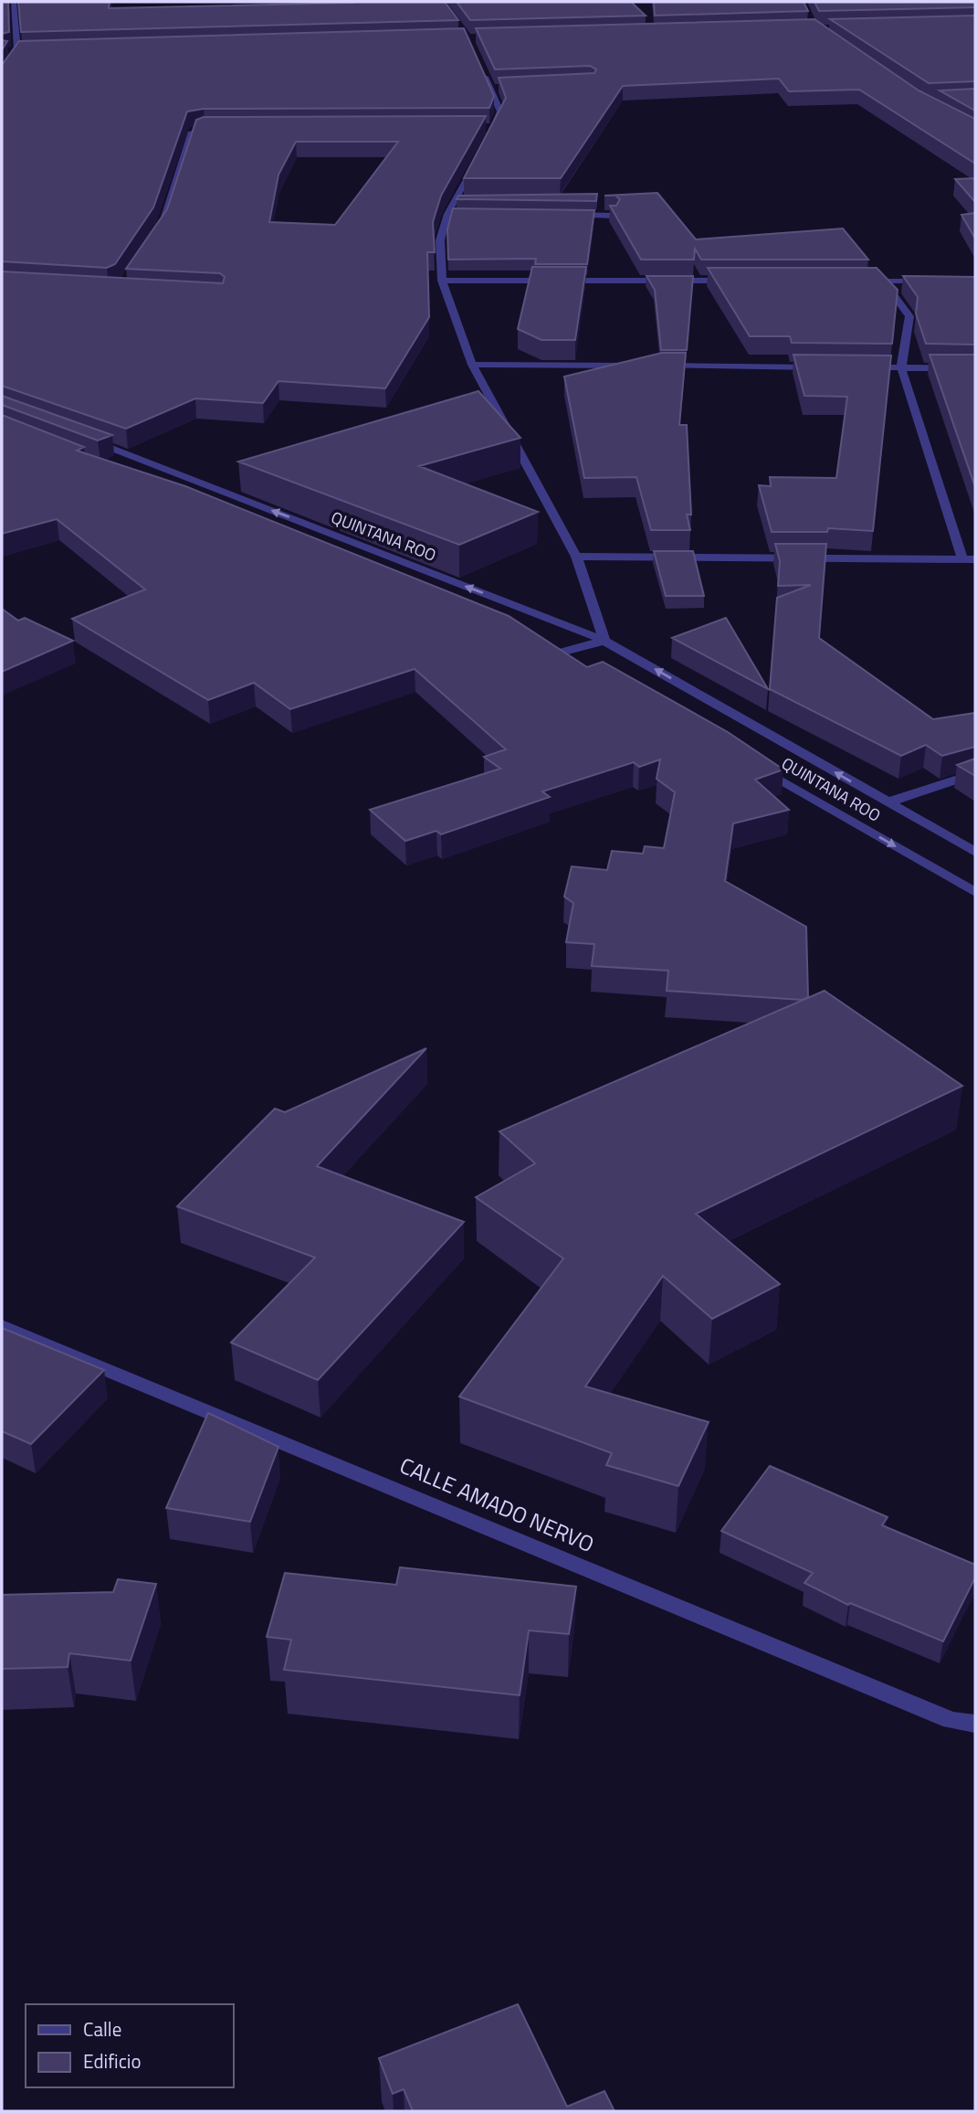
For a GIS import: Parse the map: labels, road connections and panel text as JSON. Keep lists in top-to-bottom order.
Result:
{
  "streets": {
    "street": ["QUINTANA ROO", "CALLE AMADO NERVO"]
  },
  "legend": ["Calle", "Edificio"]
}
